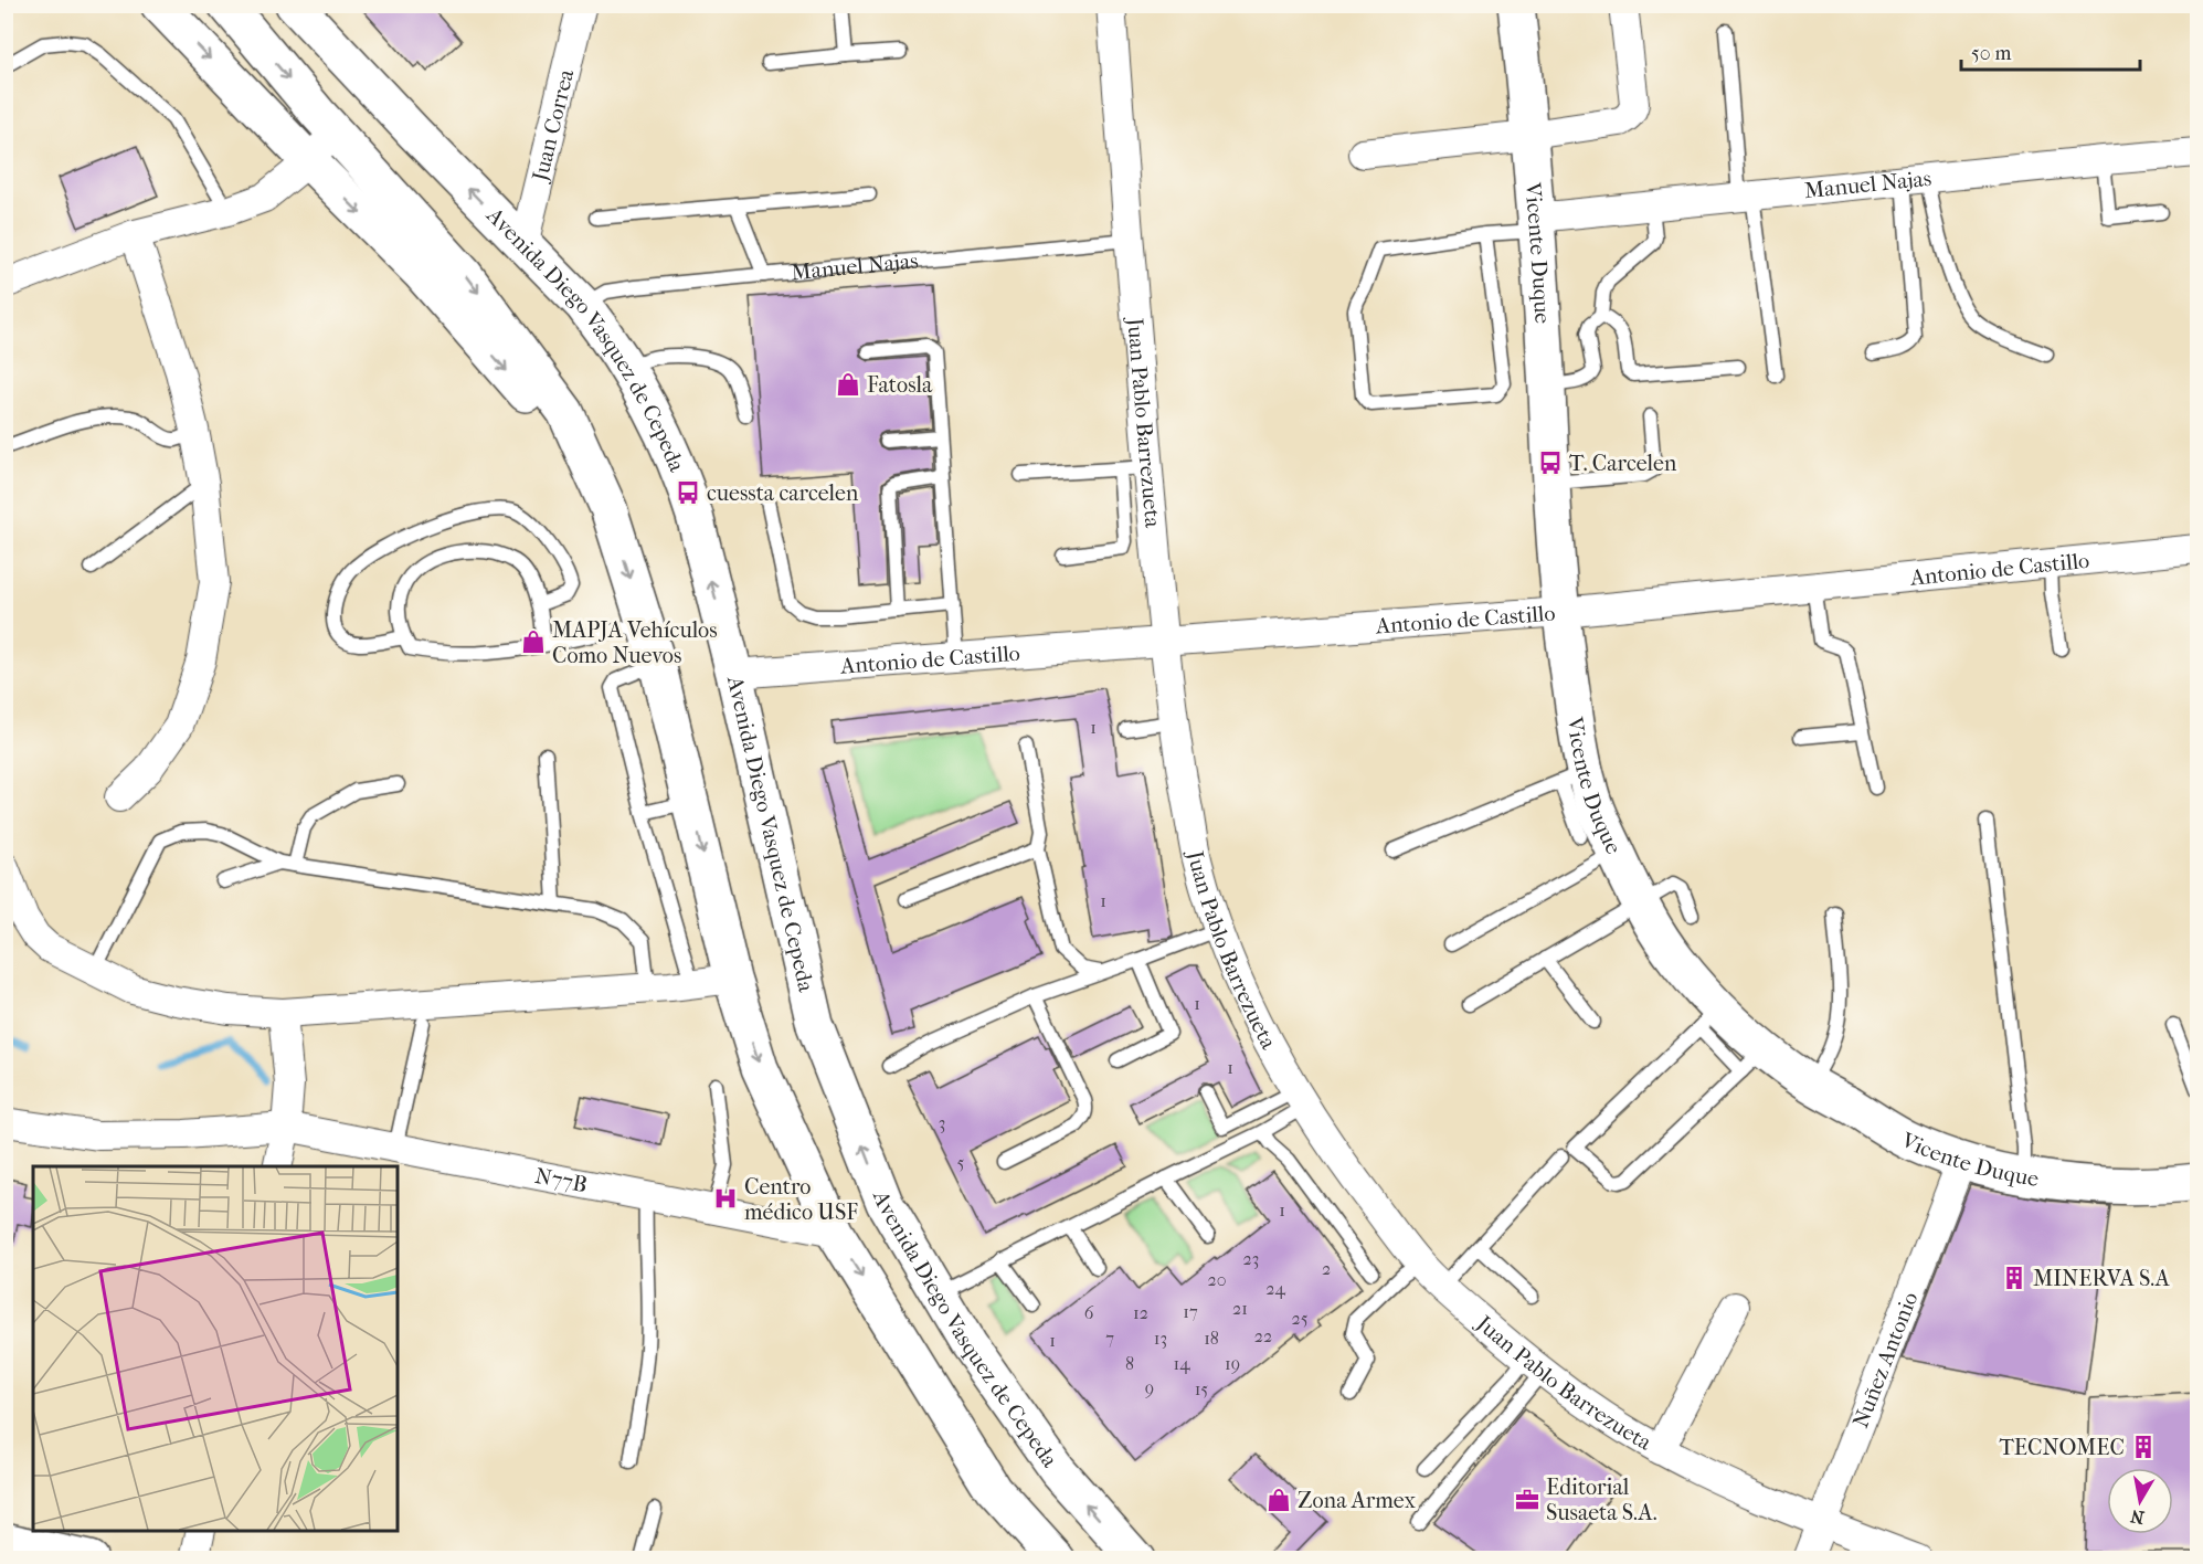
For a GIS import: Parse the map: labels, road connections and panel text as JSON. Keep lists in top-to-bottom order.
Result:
{
  "streets": {
    "main road": ["Vicente Duque", "Avenida Diego Vasquez de Cepeda"],
    "street": [
      "Juan Correa",
      "Manuel Najas",
      "Juan Pablo Barrezueta",
      "Antonio de Castillo",
      "N77B",
      "Nuñez Antonio"
    ]
  },
  "crossings": [
    ["Juan Correa", "Avenida Diego Vasquez de Cepeda"],
    ["Manuel Najas", "Vicente Duque"],
    ["Manuel Najas", "Avenida Diego Vasquez de Cepeda"],
    ["Manuel Najas", "Juan Pablo Barrezueta"],
    ["Vicente Duque", "Antonio de Castillo"],
    ["Vicente Duque", "Nuñez Antonio"],
    ["Avenida Diego Vasquez de Cepeda", "Antonio de Castillo"],
    ["Juan Pablo Barrezueta", "Antonio de Castillo"],
    ["Juan Pablo Barrezueta", "Nuñez Antonio"]
  ],
  "places": {
    "shop": ["Fatosla", "MAPJA Vehículos Como Nuevos", "Zona Armex"],
    "bus stop": ["T. Carcelen", "cuessta carcelen"],
    "hospital": ["Centro médico USF"],
    "building": ["MINERVA S.A", "TECNOMEC"],
    "office": ["Editorial Susaeta S.A."]
  },
  "house_numbers": [
    "1",
    "1",
    "1",
    "1",
    "3",
    "5",
    "1",
    "23",
    "2",
    "20",
    "24",
    "21",
    "17",
    "6",
    "12",
    "25",
    "22",
    "7",
    "13",
    "18",
    "1",
    "8",
    "14",
    "19",
    "9",
    "15"
  ],
  "scale_bar": "50 m",
  "north": "bottom"
}
